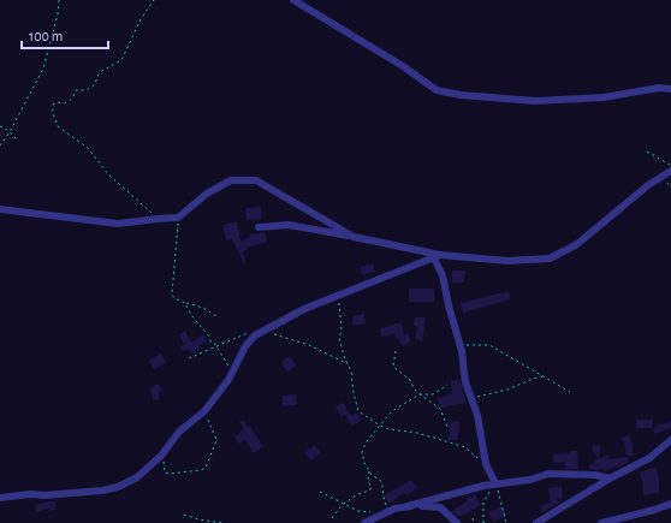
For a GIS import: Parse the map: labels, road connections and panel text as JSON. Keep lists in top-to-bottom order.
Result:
{
  "scale_bar": "100 m"
}
